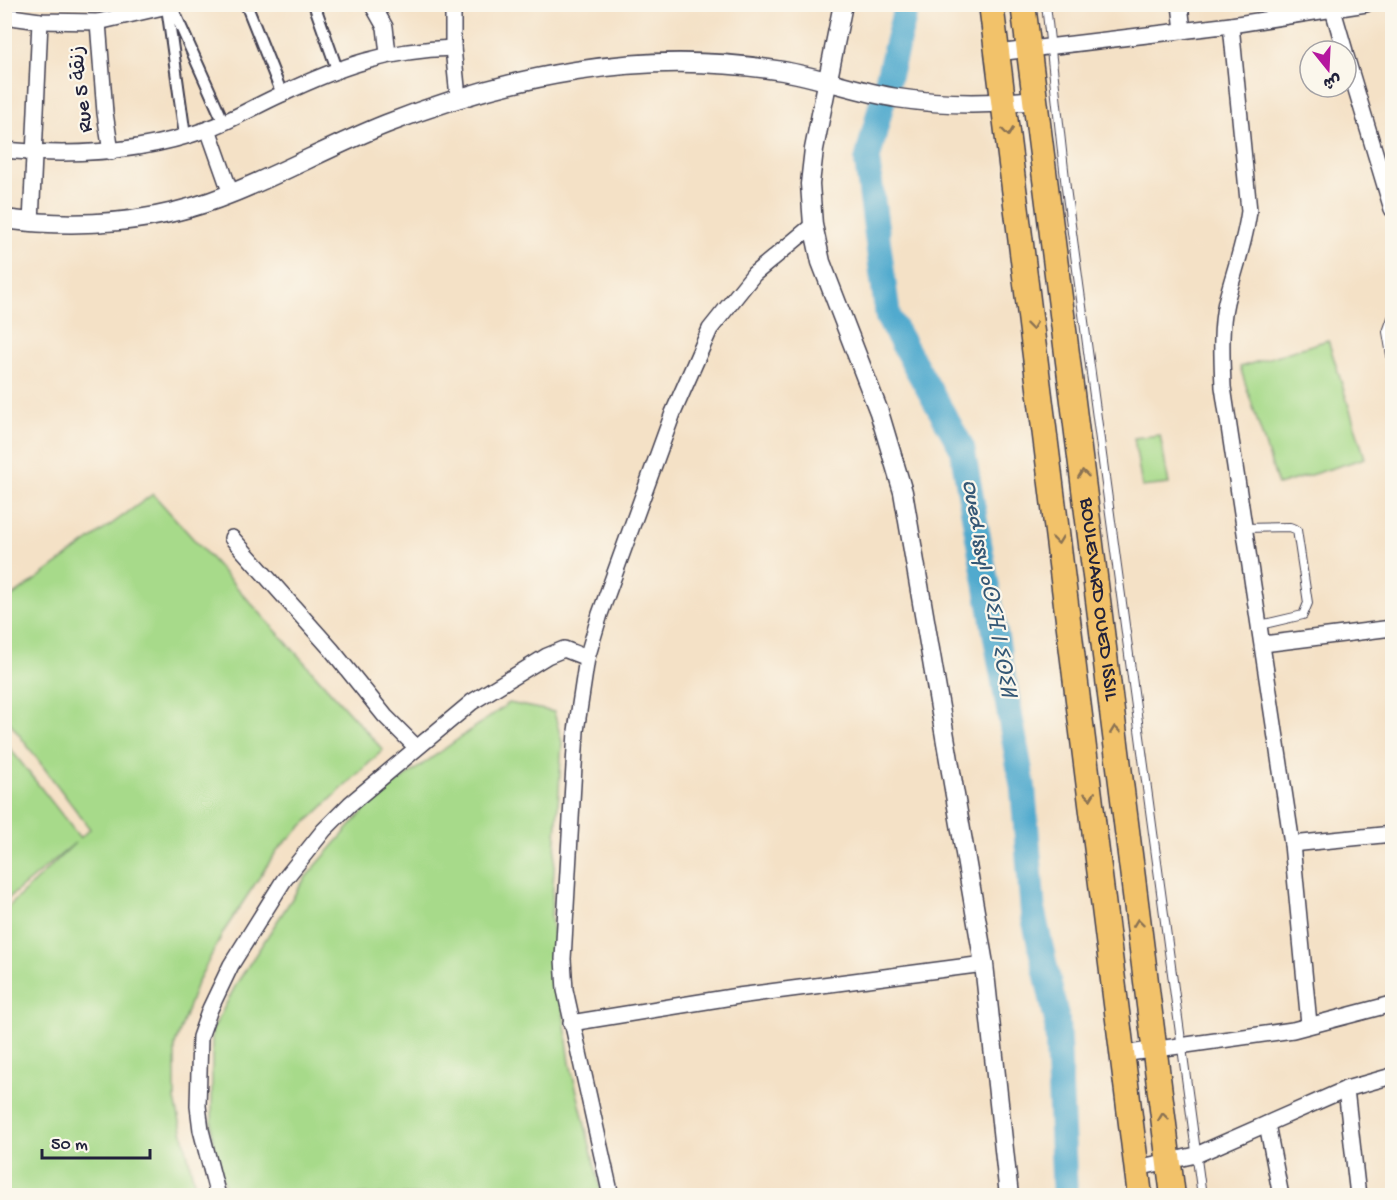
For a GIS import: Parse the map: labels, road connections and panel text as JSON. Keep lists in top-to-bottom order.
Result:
{
  "streets": {
    "main road": ["BOULEVARD OUED ISSIL"],
    "street": ["Rue 5 زنقة"]
  },
  "water": ["Oued Issyl ⴰⵙⵉⴼ ⵏ ⵉⵙⵉⵍ"],
  "scale_bar": "50 m",
  "north": "bottom"
}
